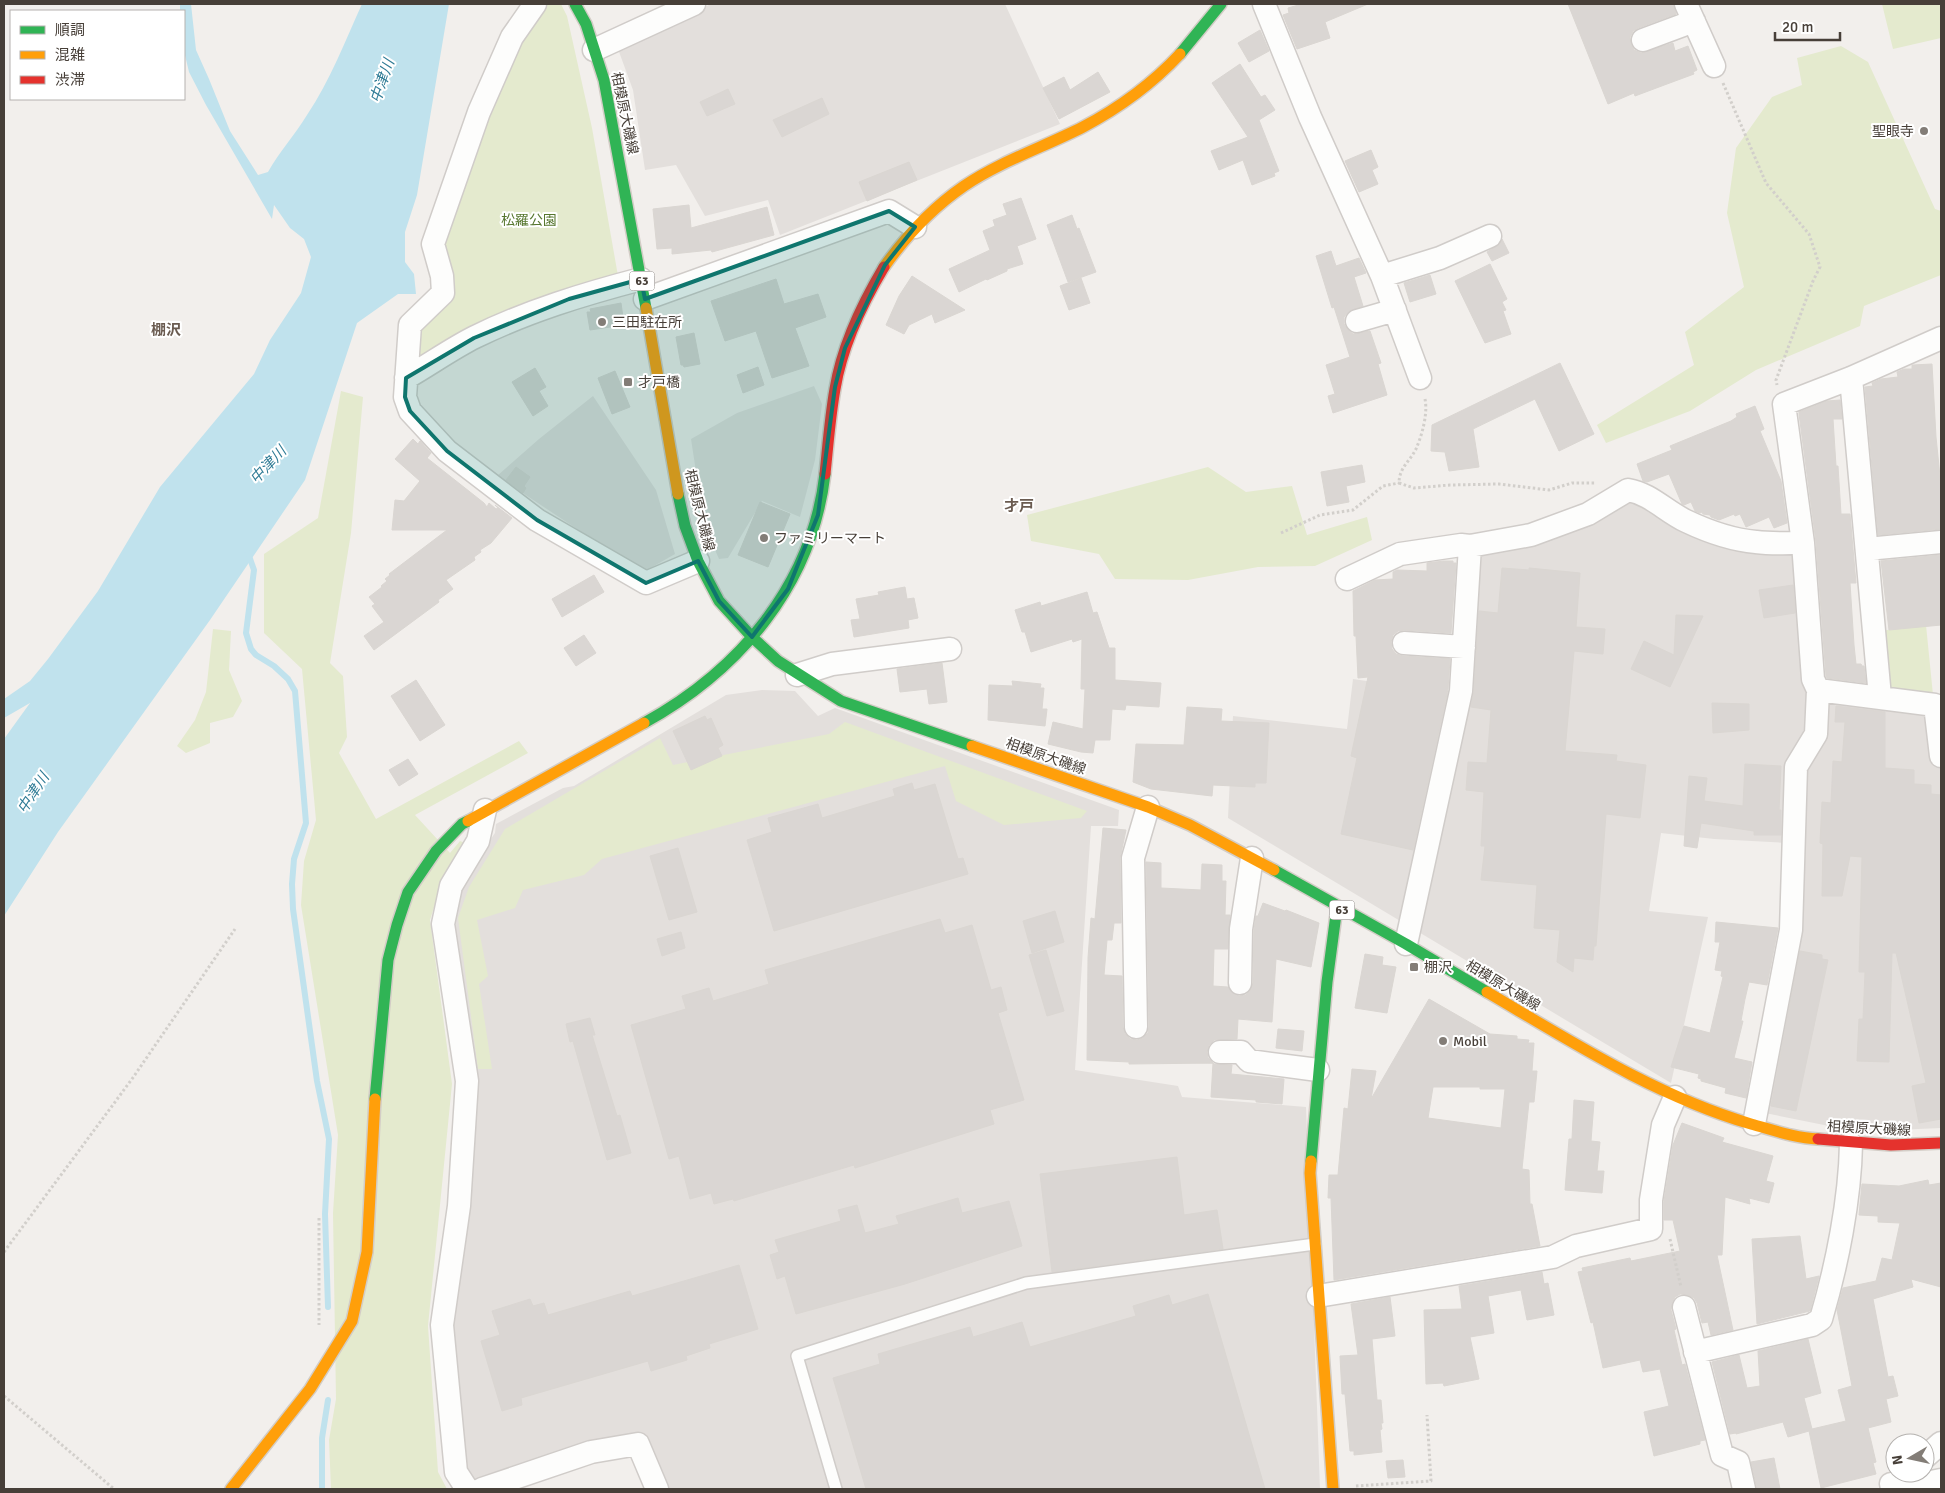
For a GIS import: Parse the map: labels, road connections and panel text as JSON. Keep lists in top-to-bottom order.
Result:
{
  "streets": {
    "street": ["相模原大磯線", "63"]
  },
  "districts": ["棚沢", "才戸"],
  "water": ["中津川"],
  "parks": ["松羅公園"],
  "places": {
    "other": [
      "聖眼寺",
      "三田駐在所",
      "ファミリーマート",
      "Mobil"
    ],
    "transit": ["才戸橋", "棚沢"]
  },
  "legend": ["順調", "混雑", "渋滞"],
  "scale_bar": "20 m",
  "north": "left"
}
